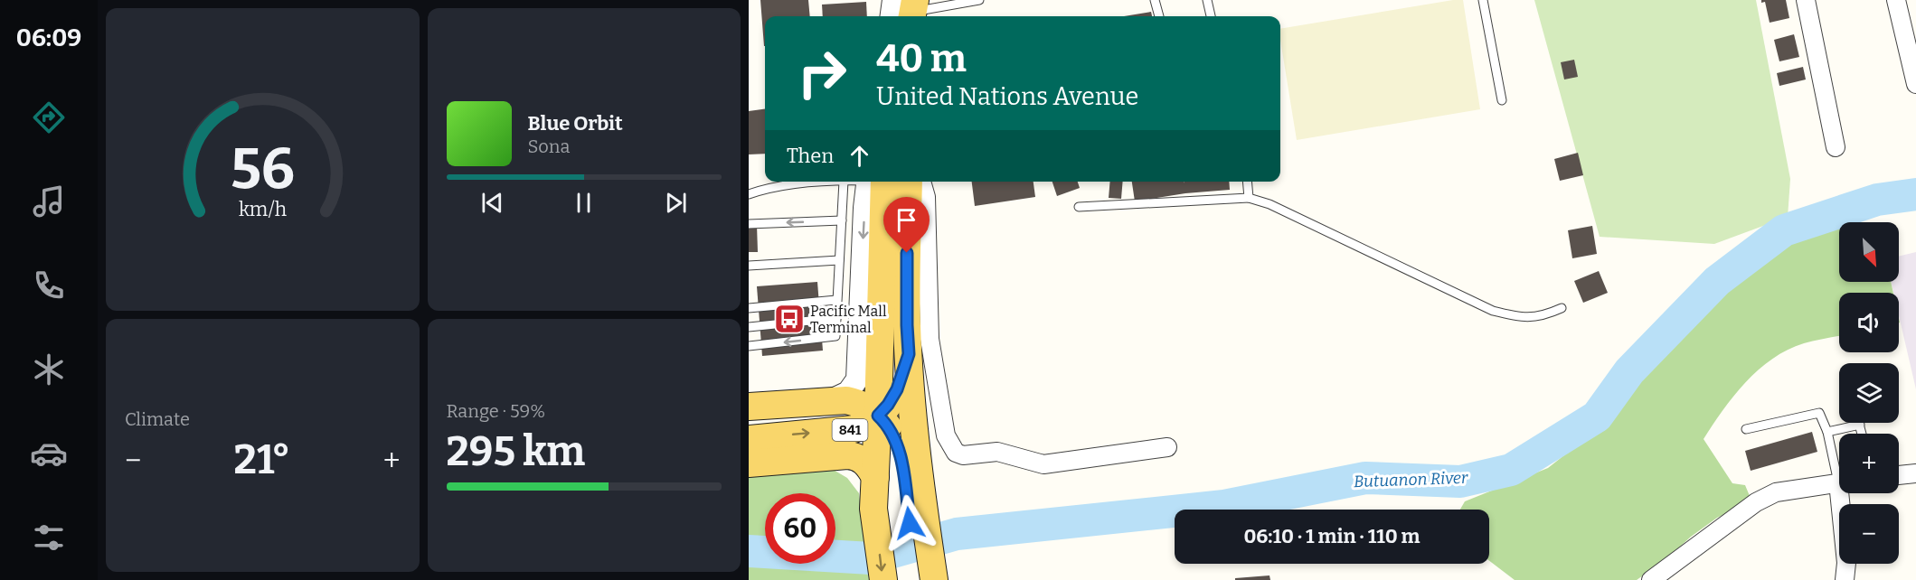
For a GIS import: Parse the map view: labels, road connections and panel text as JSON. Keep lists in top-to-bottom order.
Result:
{
  "streets": {
    "main road": ["841"]
  },
  "water": ["Butuanon River"],
  "places": {
    "bus stop": ["Pacific Mall Terminal"]
  },
  "north": "bottom right",
  "page": {
    "tabs": "06:09",
    "turn": ["40 m", "United Nations Avenue"],
    "song": ["Blue Orbit", "Sona"],
    "then": "Then",
    "map_buttons": ["+", "−"],
    "tile": [
      "Climate",
      ["Range · 59%", "295 km"]
    ],
    "heat": ["−", "21°", "+"],
    "limit": "60",
    "trip": "06:10 · 1 min · 110 m",
    "gauge": ["56", "km/h"]
  }
}
